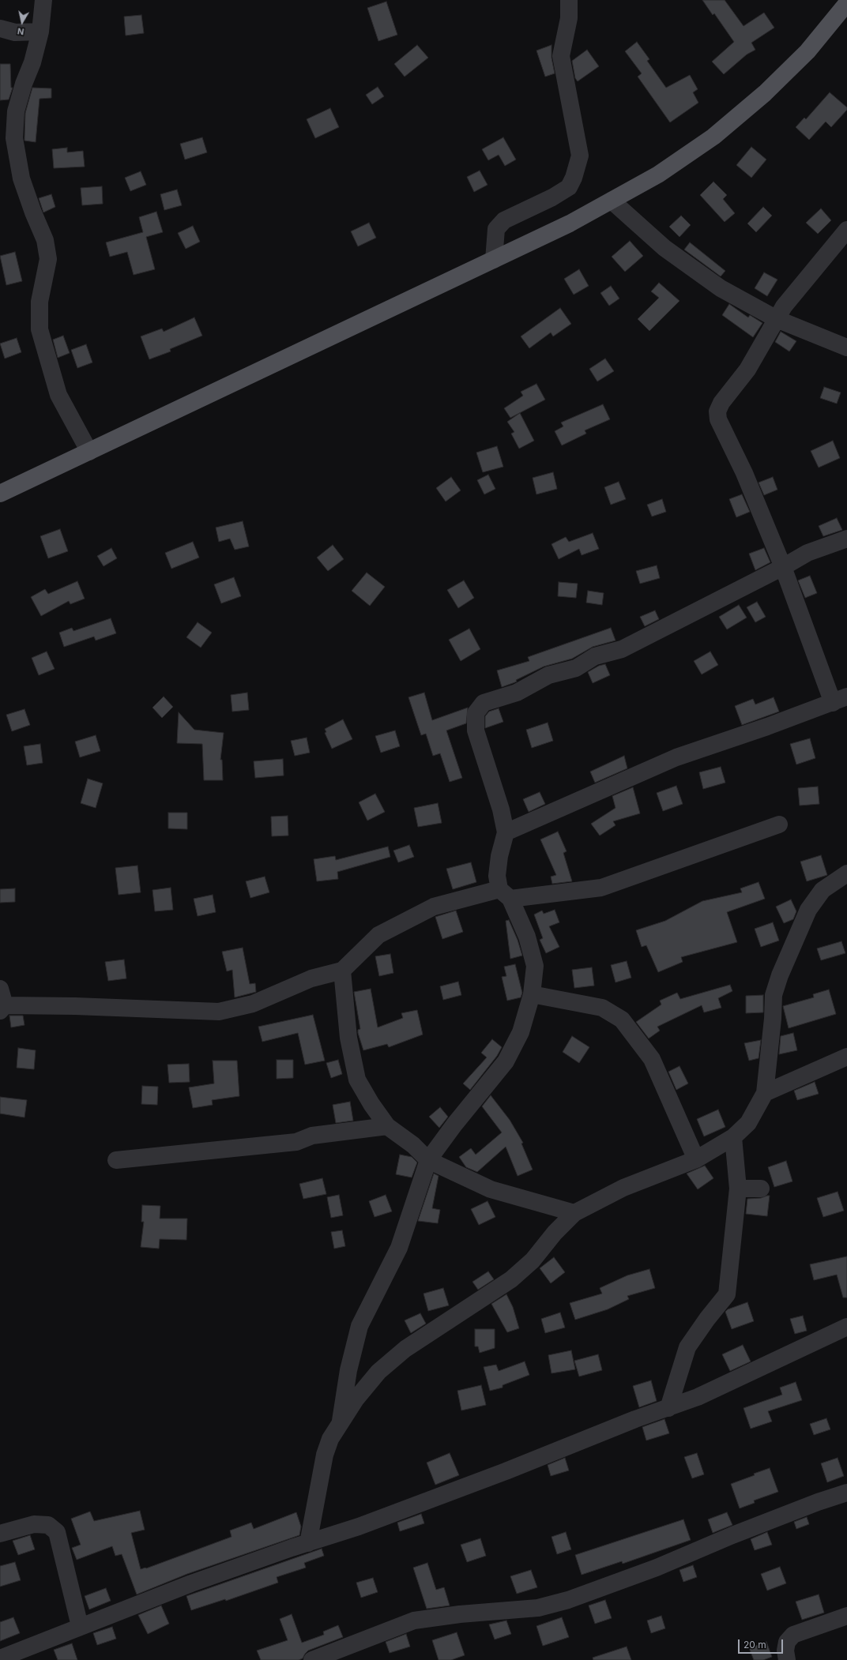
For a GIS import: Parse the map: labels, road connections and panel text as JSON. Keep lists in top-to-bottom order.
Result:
{
  "scale_bar": "20 m",
  "north": "bottom"
}
